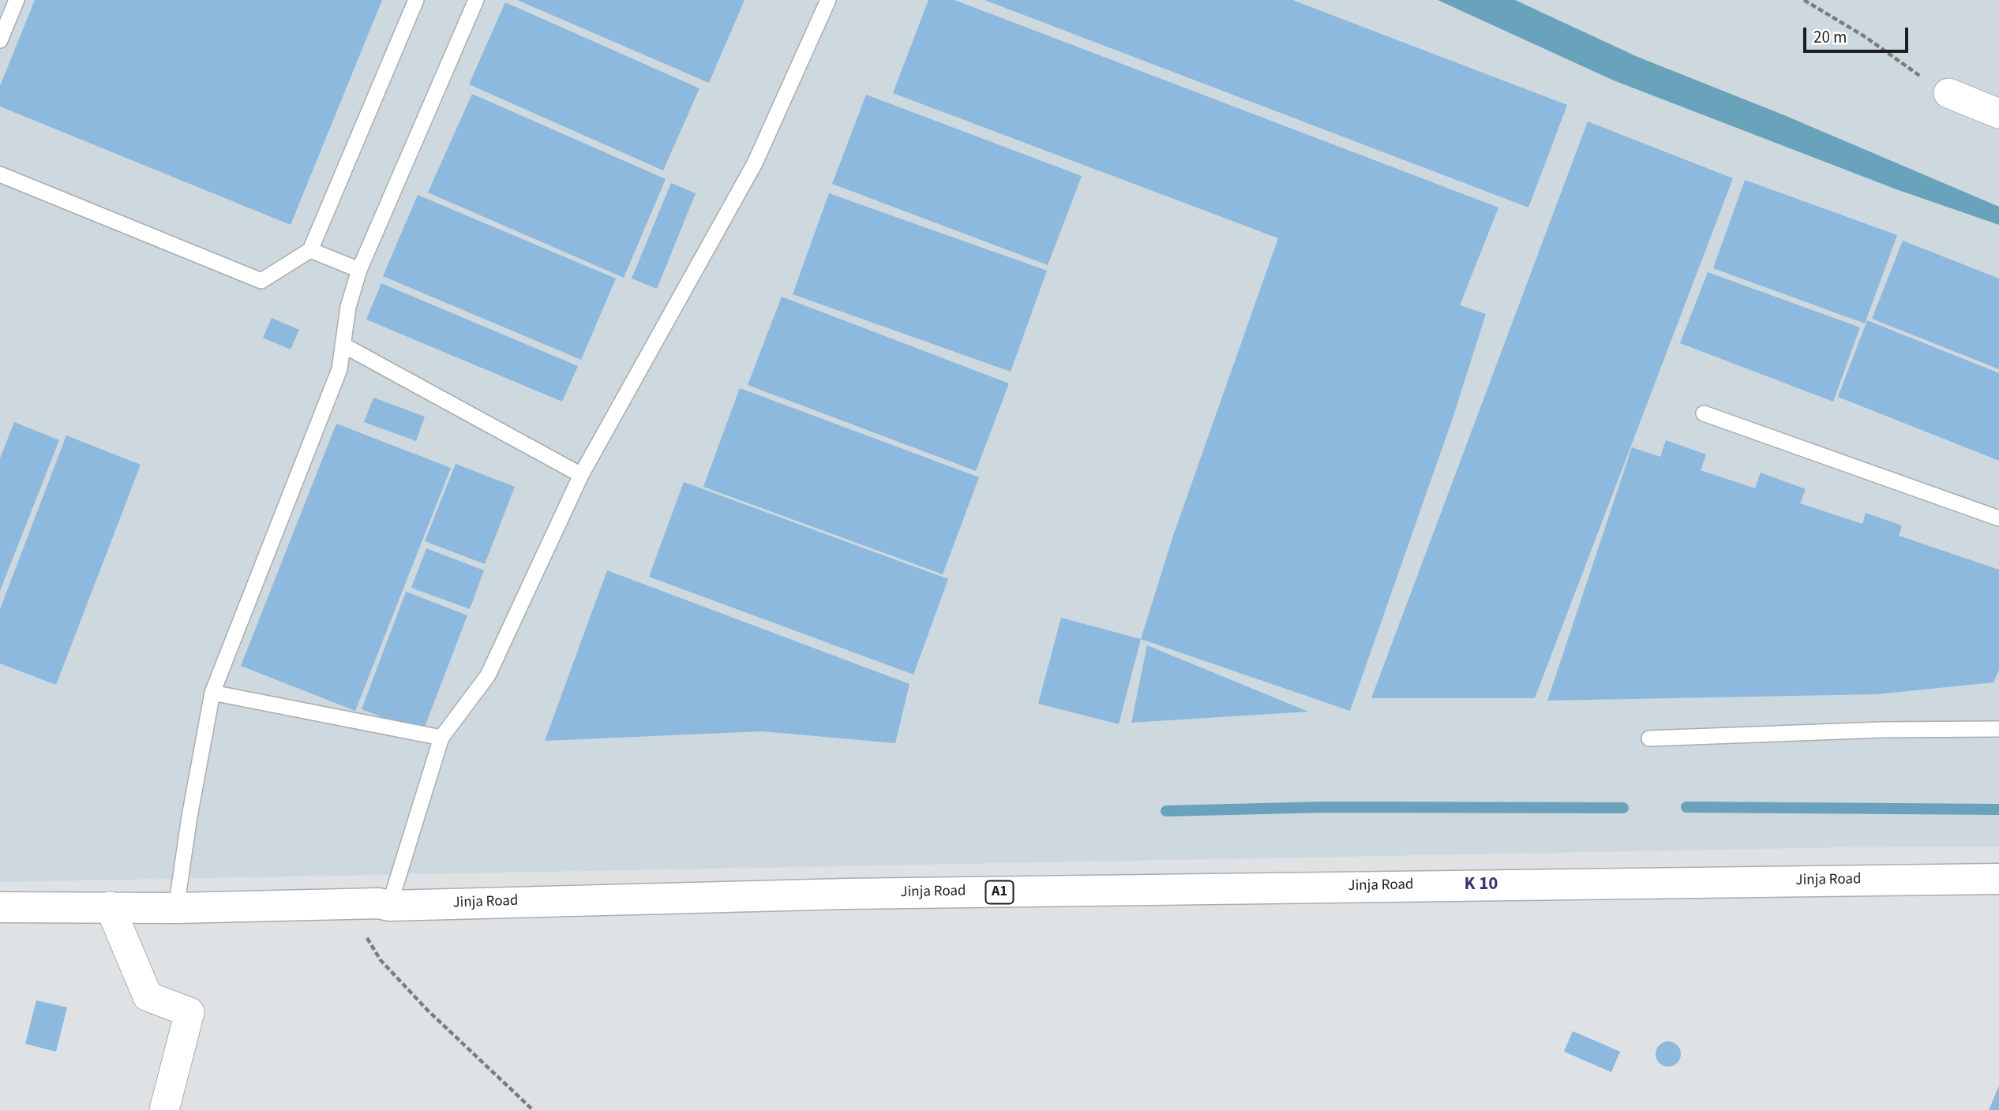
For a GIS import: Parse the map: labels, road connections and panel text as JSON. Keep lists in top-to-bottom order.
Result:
{
  "streets": {
    "highway": ["Jinja Road", "A1"]
  },
  "districts": ["K 10"],
  "scale_bar": "20 m"
}
